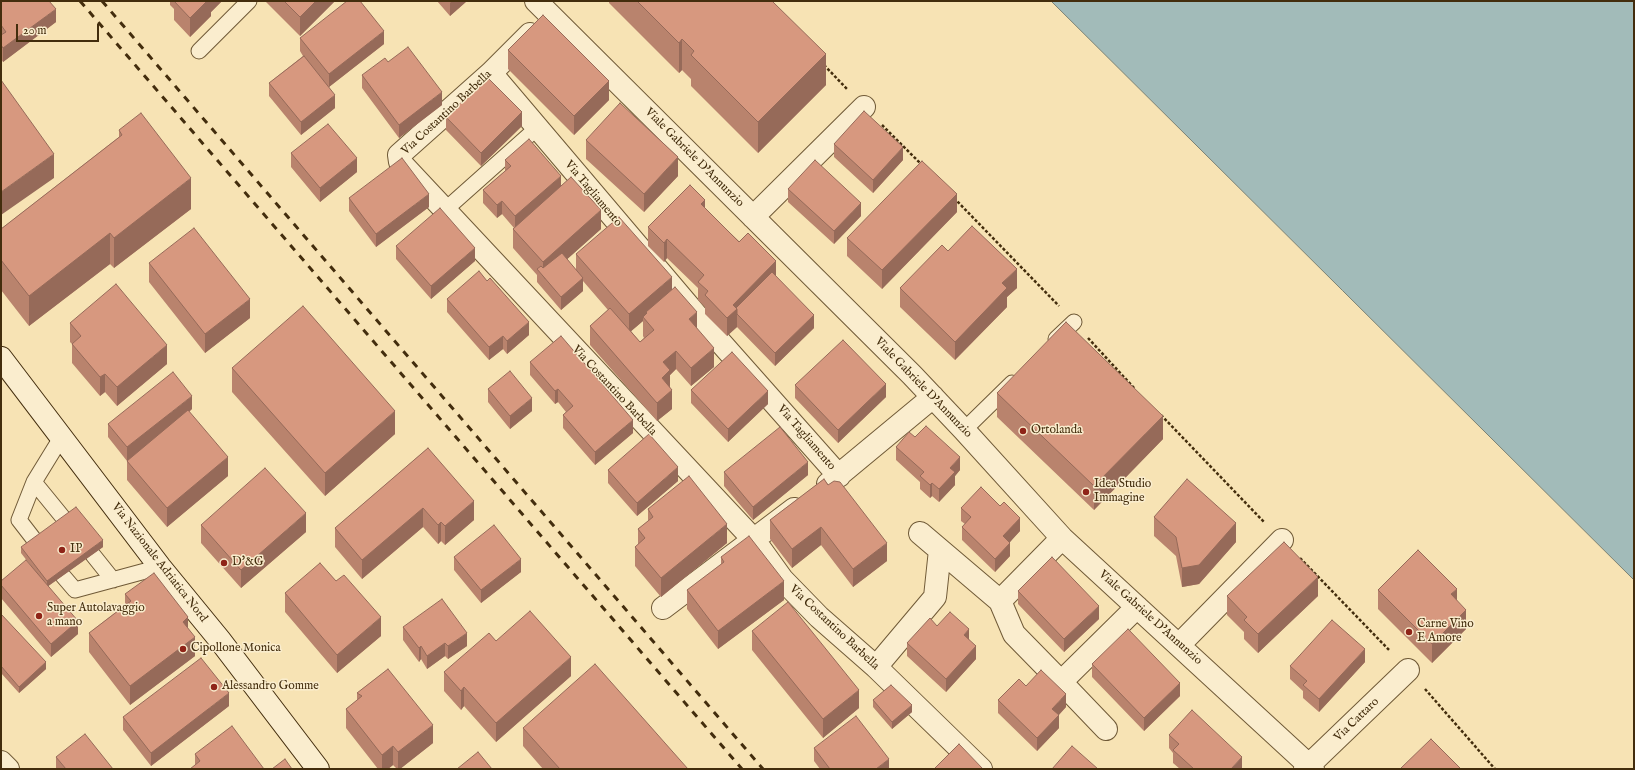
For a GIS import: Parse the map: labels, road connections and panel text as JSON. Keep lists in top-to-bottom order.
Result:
{
  "streets": {
    "street": [
      "Via Costantino Barbella",
      "Viale Gabriele D'Annunzio",
      "Via Tagliamento",
      "Via Nazionale Adriatica Nord",
      "Via Cattaro"
    ]
  },
  "crossings": [
    ["Via Costantino Barbella", "Viale Gabriele D'Annunzio"],
    ["Via Costantino Barbella", "Via Tagliamento"],
    ["Viale Gabriele D'Annunzio", "Via Tagliamento"],
    ["Viale Gabriele D'Annunzio", "Via Cattaro"]
  ],
  "places": [
    "Ortolanda",
    "Idea Studio Immagine",
    "IP",
    "D'&G",
    "Super Autolavaggio a mano",
    "Carne Vino E Amore",
    "Cipollone Monica",
    "Alessandro Gomme"
  ],
  "scale_bar": "20 m"
}
